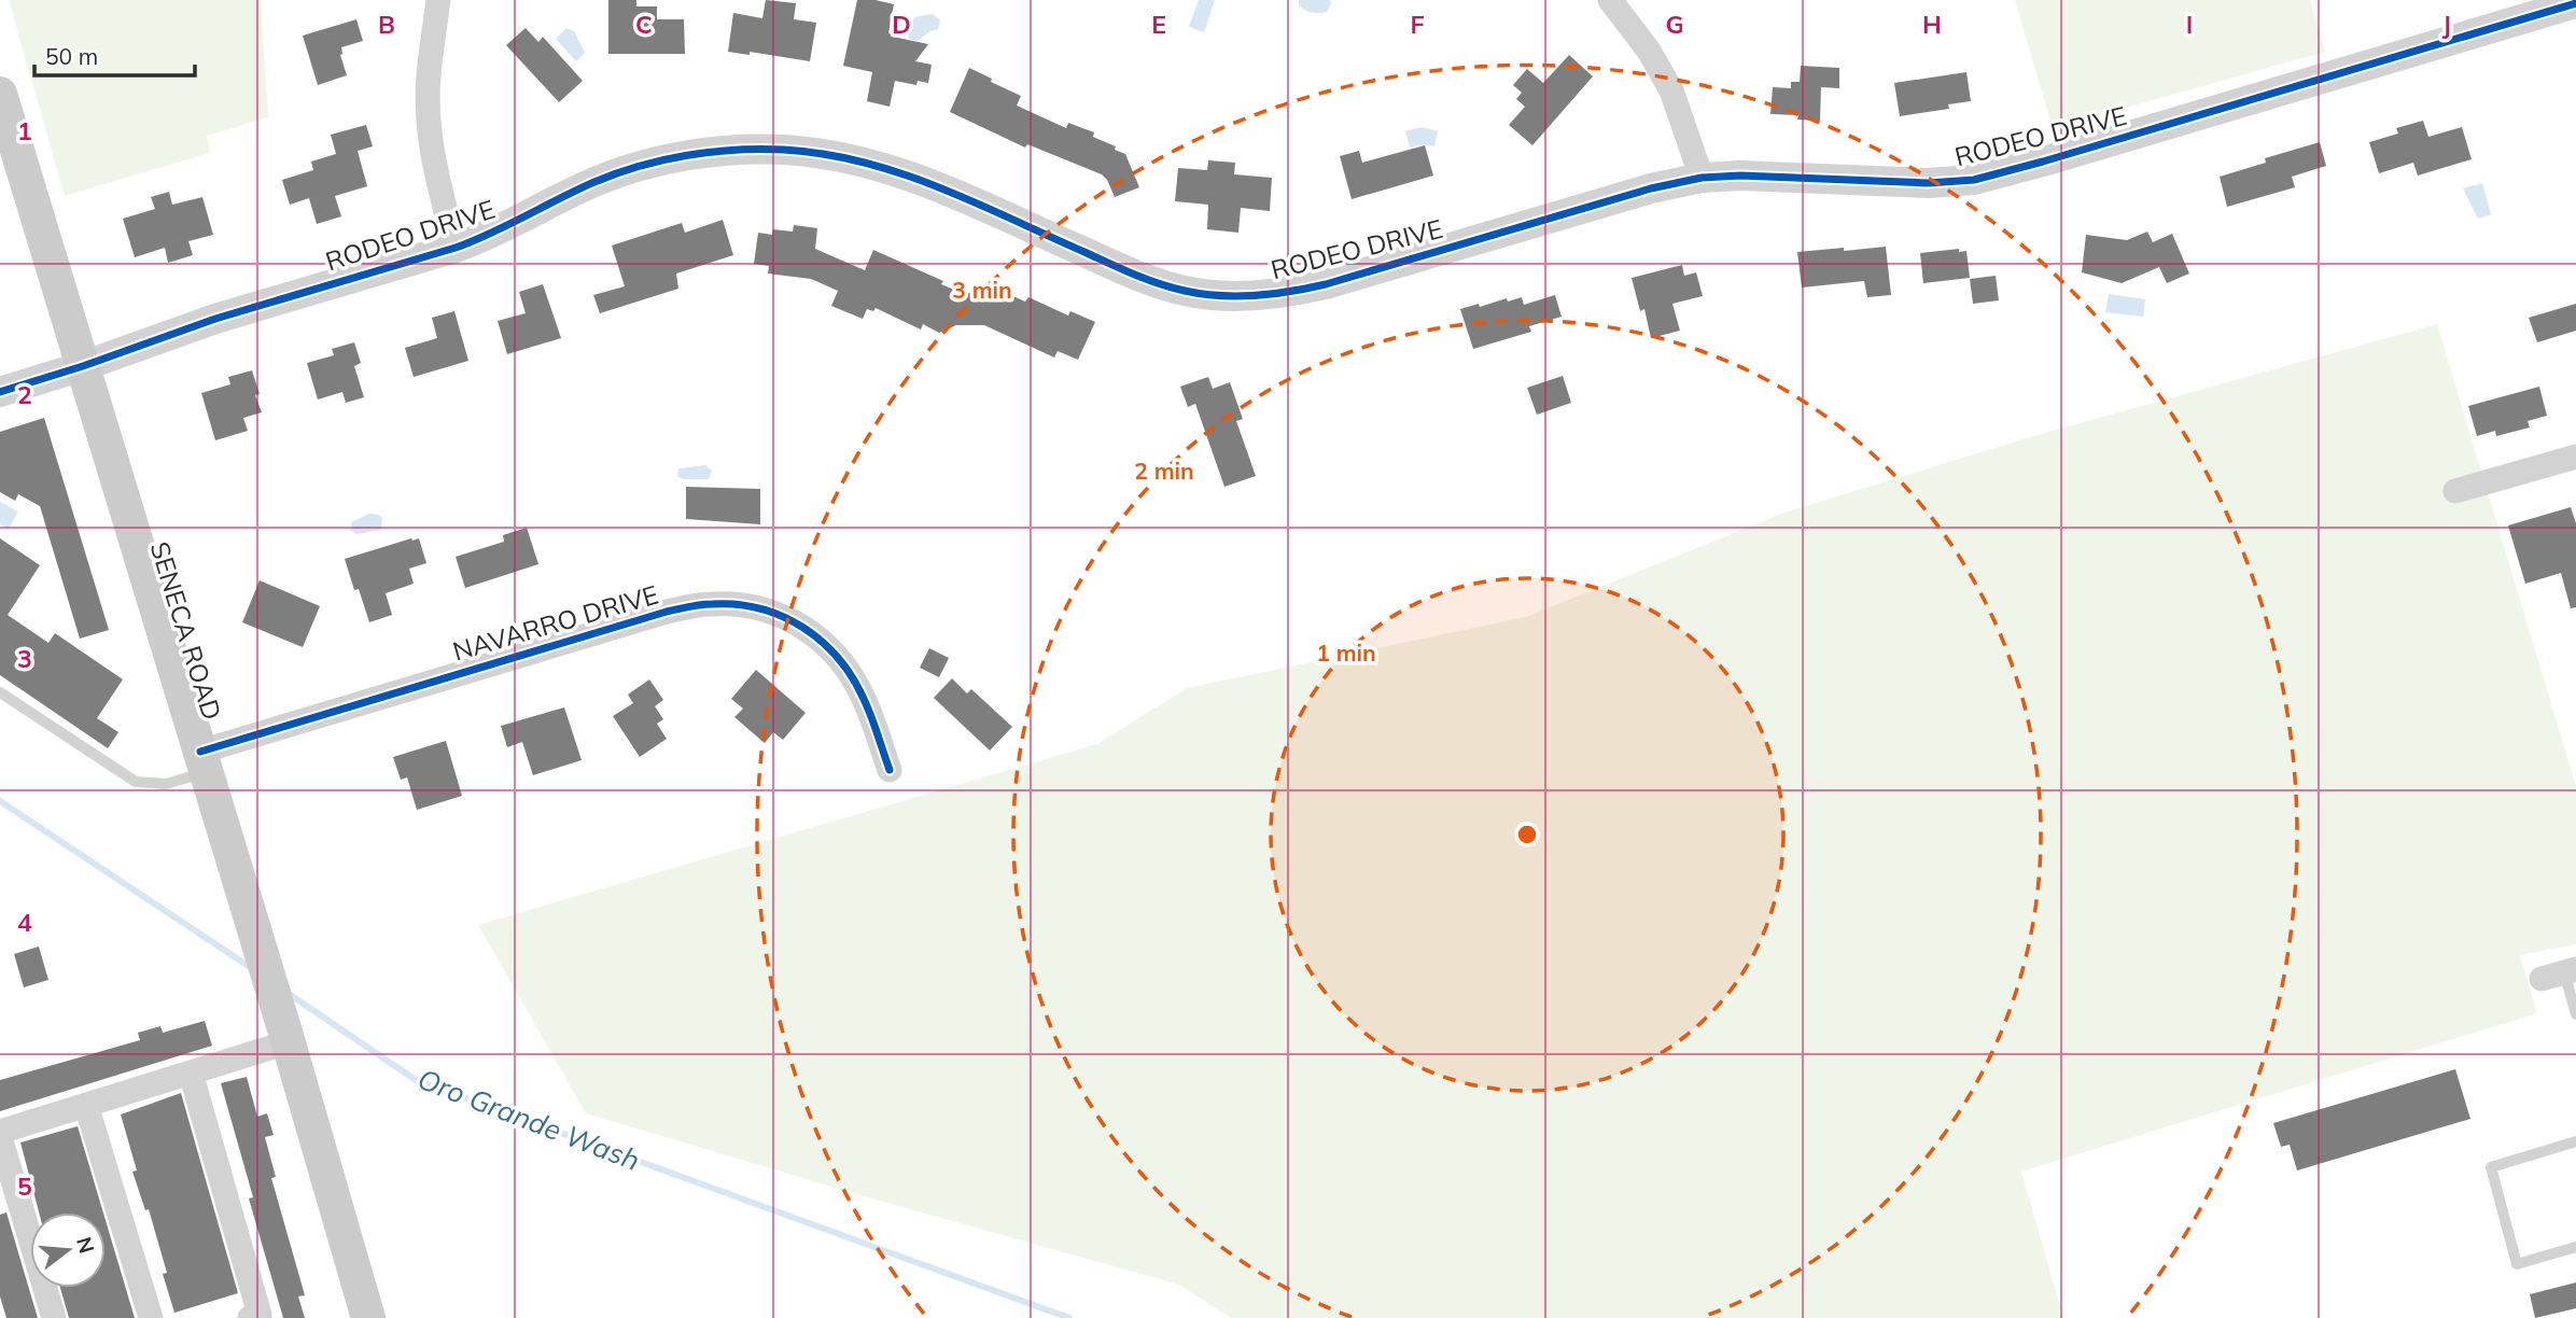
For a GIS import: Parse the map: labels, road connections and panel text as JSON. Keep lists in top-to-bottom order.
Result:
{
  "streets": {
    "main road": ["SENECA ROAD"],
    "street": ["RODEO DRIVE", "NAVARRO DRIVE"]
  },
  "crossings": [
    ["RODEO DRIVE", "SENECA ROAD"],
    ["NAVARRO DRIVE", "SENECA ROAD"]
  ],
  "water": ["Oro Grande Wash"],
  "scale_bar": "50 m",
  "north": "right",
  "grid": {
    "columns": [
      "B",
      "C",
      "D",
      "E",
      "F",
      "G",
      "H",
      "I",
      "J"
    ],
    "rows": [
      "1",
      "2",
      "3",
      "4",
      "5"
    ]
  },
  "rings": ["3 min", "2 min", "1 min"]
}
